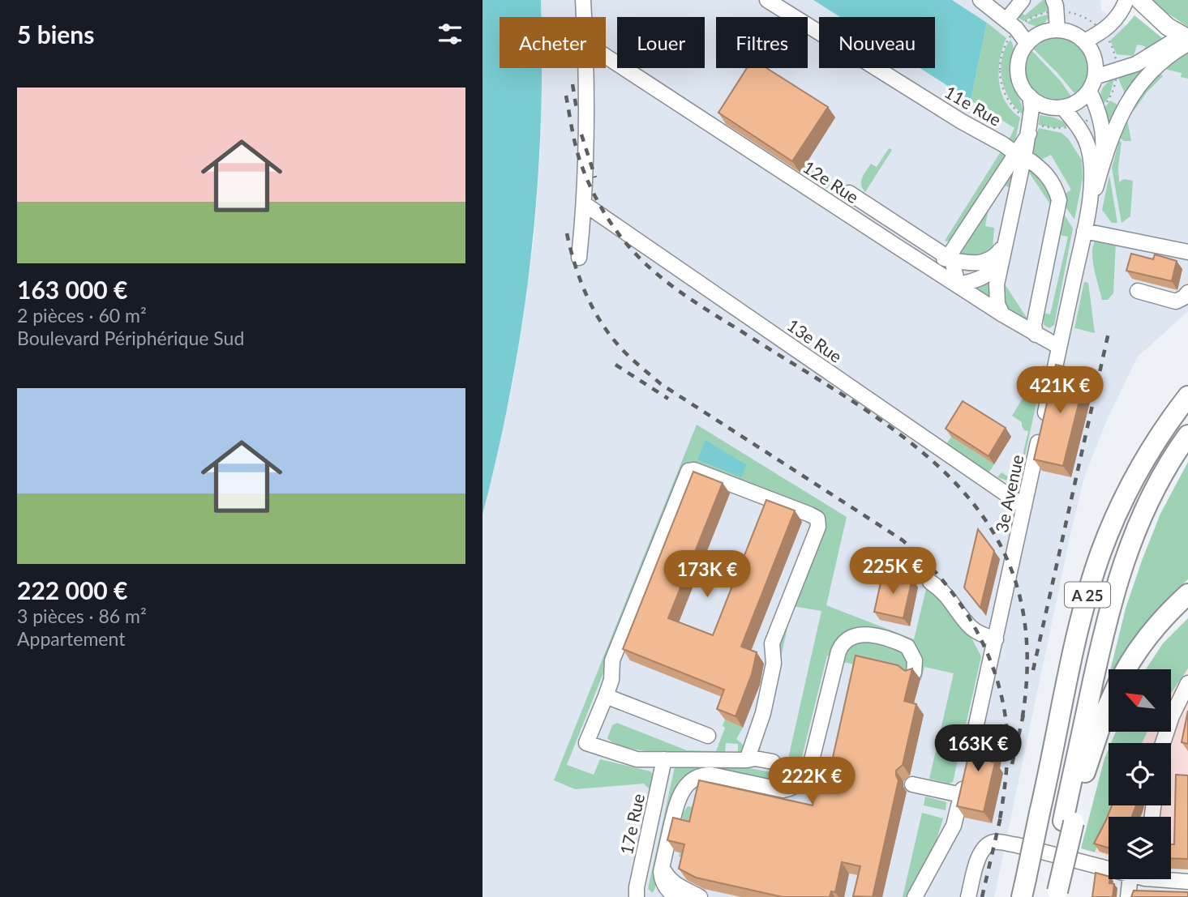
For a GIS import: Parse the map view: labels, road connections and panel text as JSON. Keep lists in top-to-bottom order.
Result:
{
  "streets": {
    "highway": ["A 25"],
    "street": [
      "11e Rue",
      "12e Rue",
      "13e Rue",
      "3e Avenue",
      "17e Rue"
    ]
  },
  "crossings": [
    ["11e Rue", "12e Rue"],
    ["12e Rue", "3e Avenue"],
    ["13e Rue", "3e Avenue"]
  ],
  "north": "top left",
  "page": {
    "heading": "5 biens",
    "chip": [
      "Acheter",
      "Louer",
      "Filtres",
      "Nouveau"
    ],
    "list": [
      {
        "name": "163 000 €",
        "note": "2 pièces · 60 m² · Boulevard Périphérique Sud"
      },
      {
        "name": "222 000 €",
        "note": "3 pièces · 86 m² · Appartement"
      }
    ],
    "price": [
      "421K €",
      "225K €",
      "173K €",
      "163K €",
      "222K €"
    ]
  }
}
